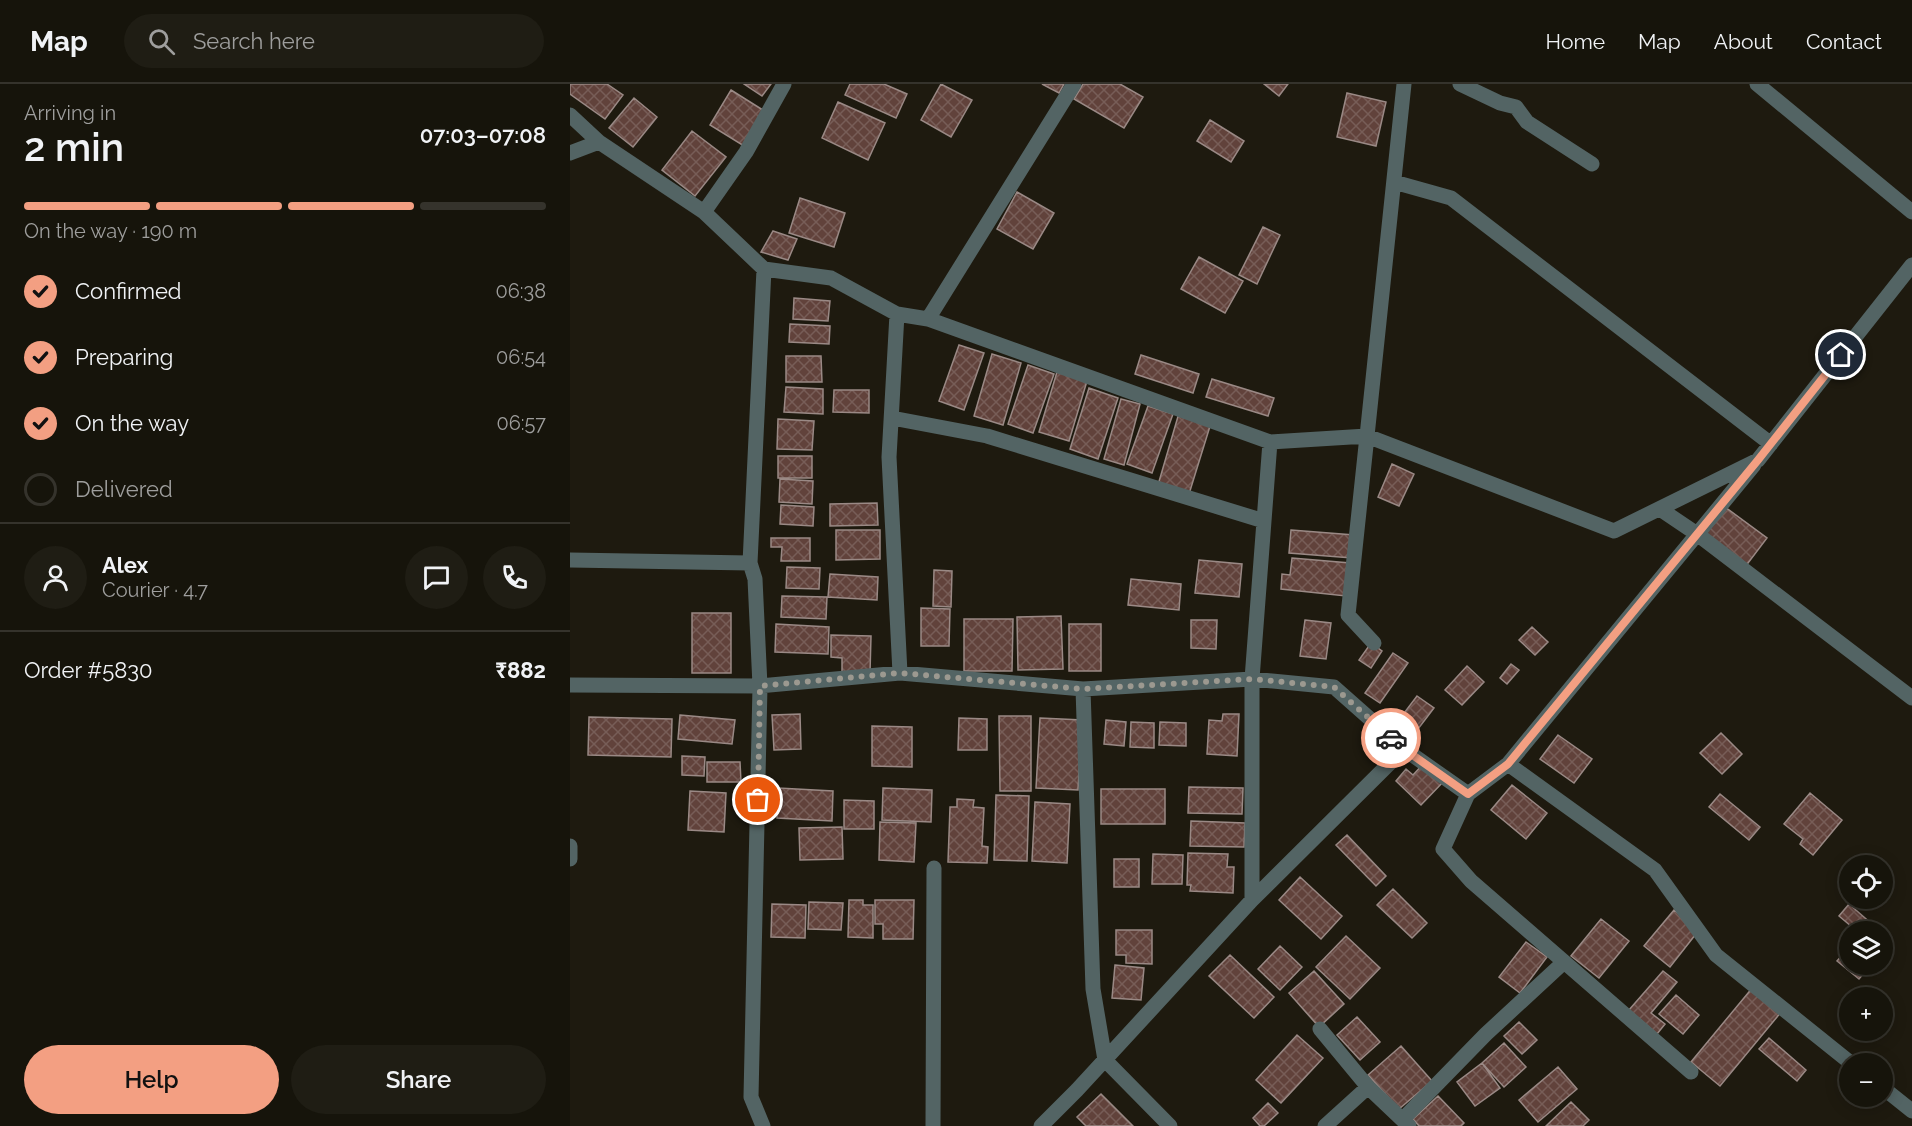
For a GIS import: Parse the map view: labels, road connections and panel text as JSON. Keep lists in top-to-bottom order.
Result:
{
  "page": {
    "header": "Map",
    "search": "Search here",
    "nav": [
      "Home",
      "Map",
      "About",
      "Contact"
    ],
    "heading": ["2 min", "Arriving in", "07:03–07:08"],
    "panel": [
      "Alex",
      "Courier · 4.7",
      "Order #5830",
      "₹882"
    ],
    "bar": "On the way · 190 m",
    "list": [
      ["Confirmed", "06:38"],
      ["Preparing", "06:54"],
      ["On the way", "06:57"],
      "Delivered"
    ],
    "map_buttons": ["+", "−"],
    "buttons": ["Help", "Share"]
  }
}
